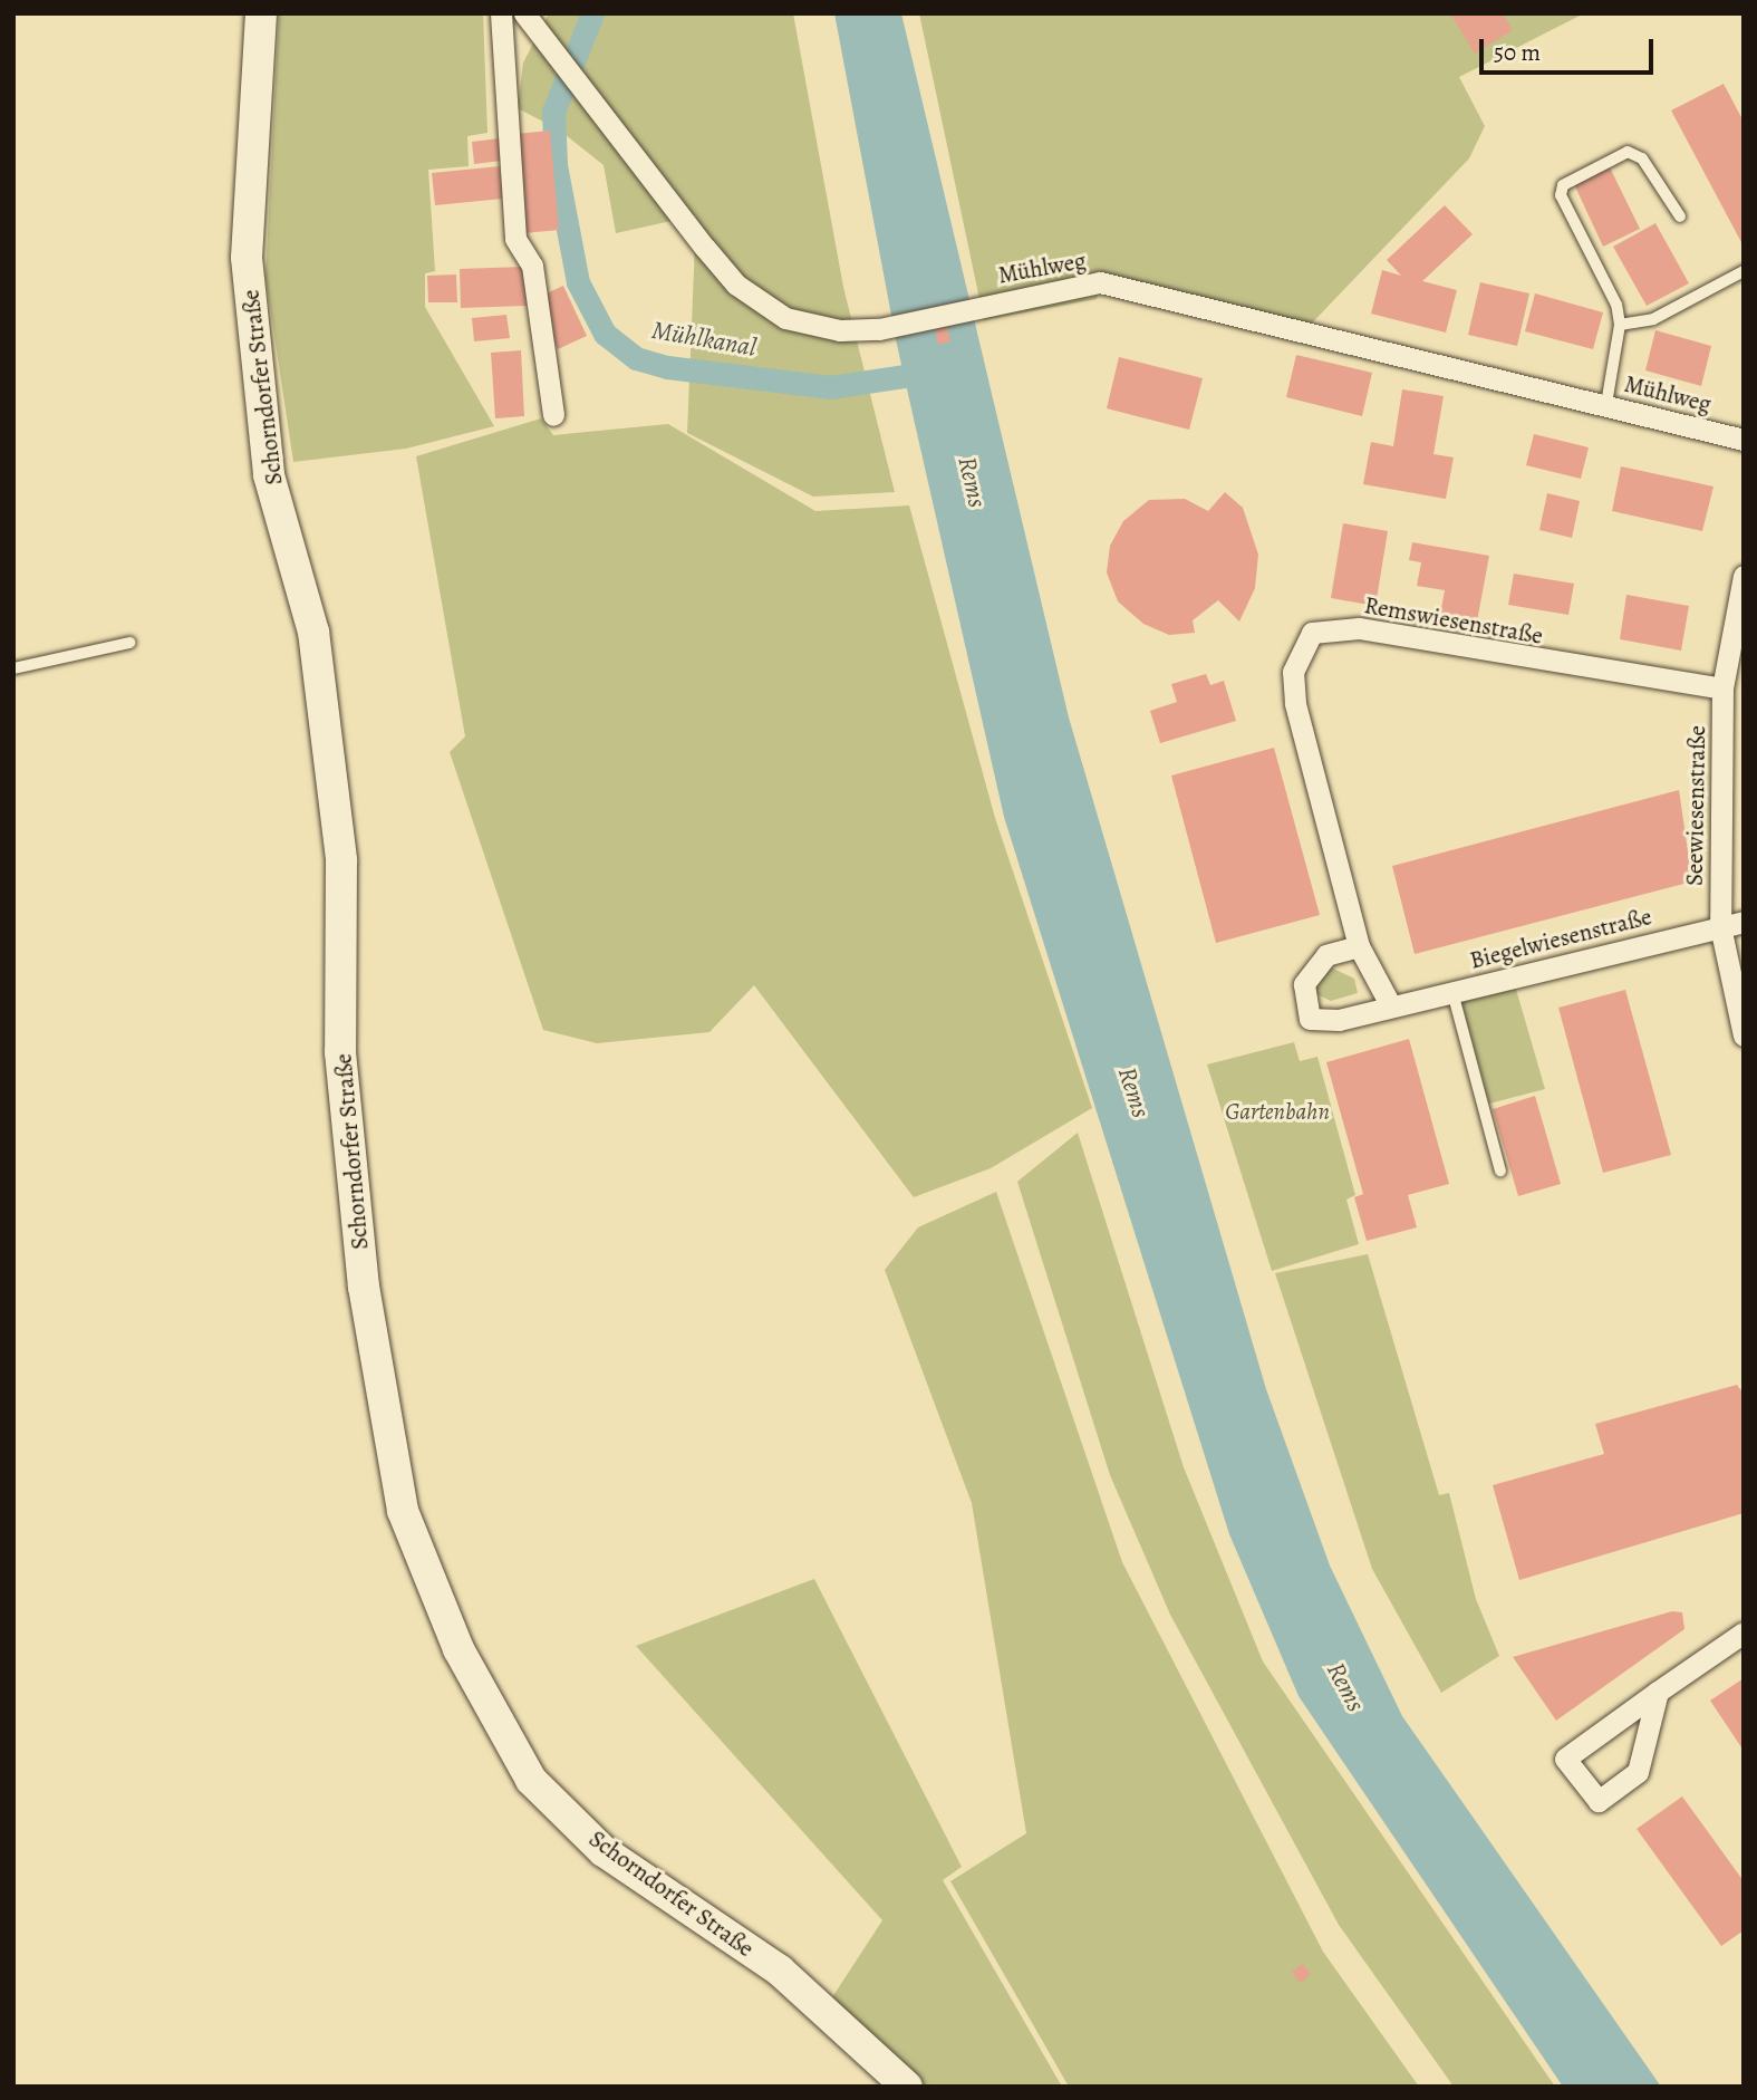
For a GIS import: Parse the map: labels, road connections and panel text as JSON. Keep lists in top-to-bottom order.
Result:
{
  "streets": {
    "main road": ["Schorndorfer Straße"],
    "street": [
      "Mühlweg",
      "Remswiesenstraße",
      "Seewiesenstraße",
      "Biegelwiesenstraße"
    ]
  },
  "crossings": [
    ["Remswiesenstraße", "Seewiesenstraße"],
    ["Remswiesenstraße", "Biegelwiesenstraße"],
    ["Seewiesenstraße", "Biegelwiesenstraße"]
  ],
  "water": ["Mühlkanal", "Rems"],
  "parks": ["Gartenbahn"],
  "scale_bar": "50 m"
}
